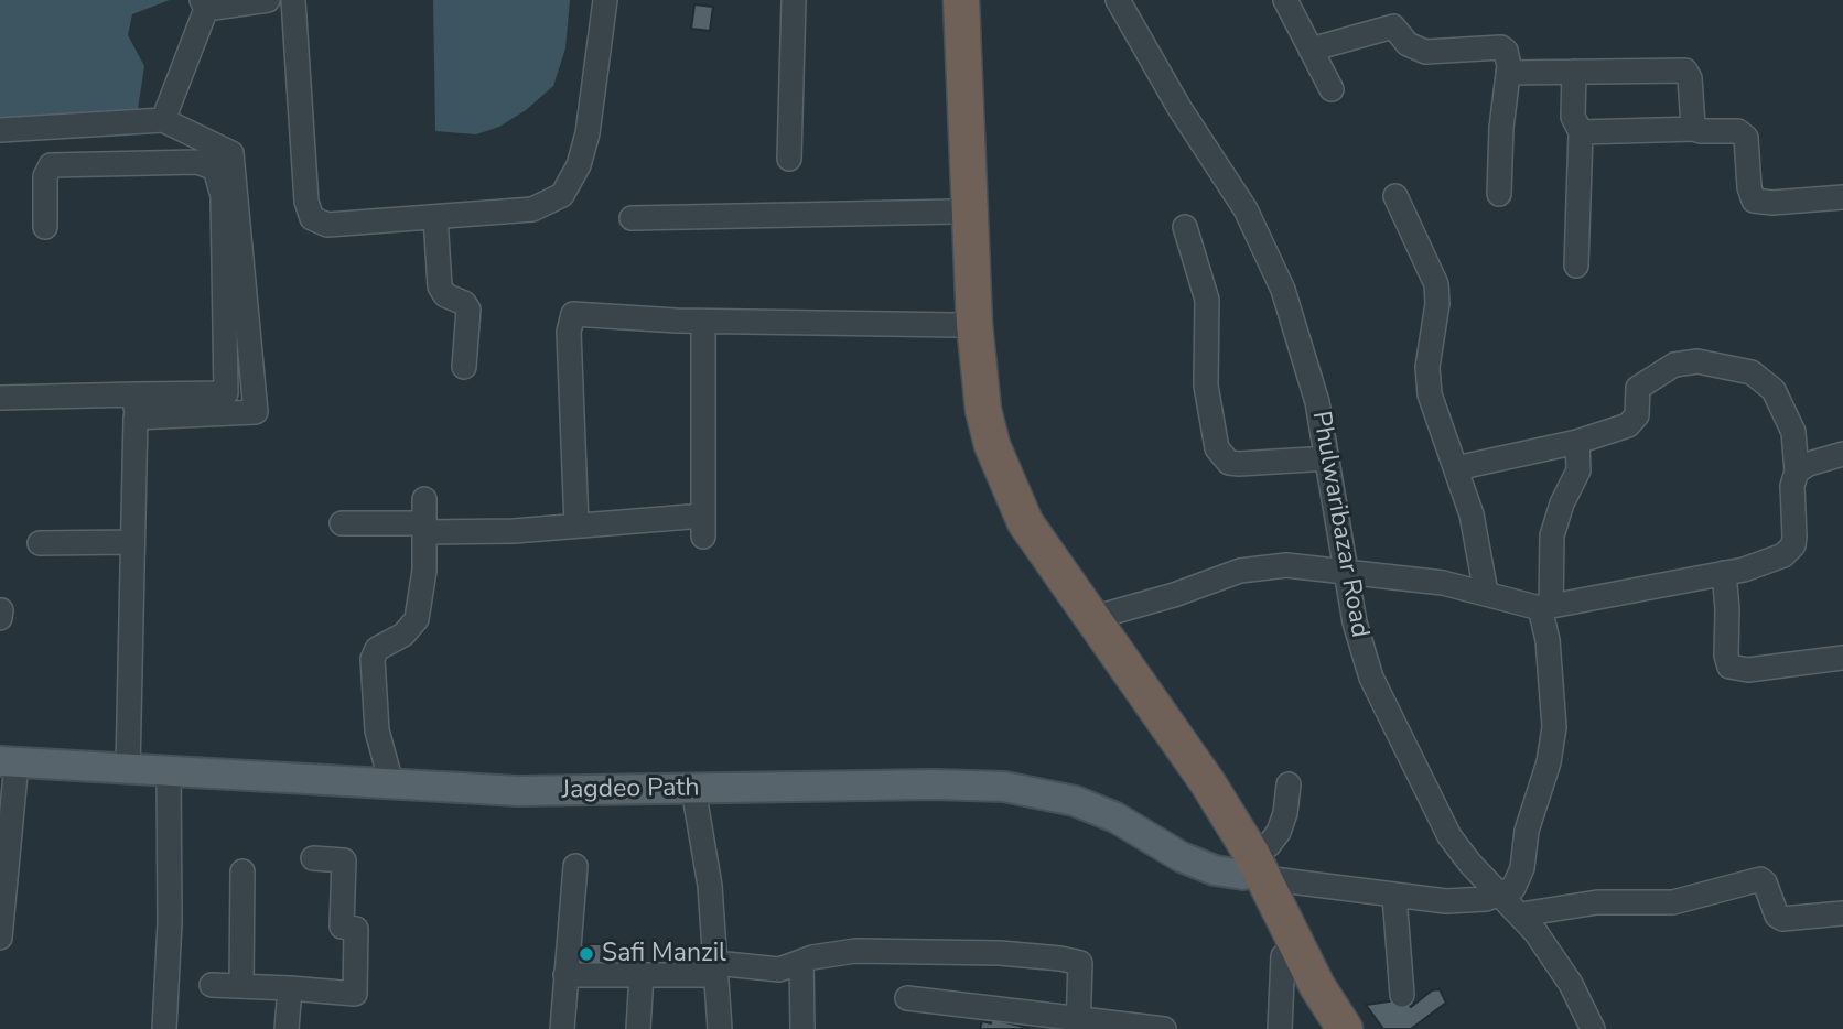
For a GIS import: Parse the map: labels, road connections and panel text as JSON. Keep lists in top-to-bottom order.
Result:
{
  "streets": {
    "main road": ["Jagdeo Path"],
    "street": ["Phulwaribazar Road"]
  },
  "places": ["Safi Manzil"]
}
